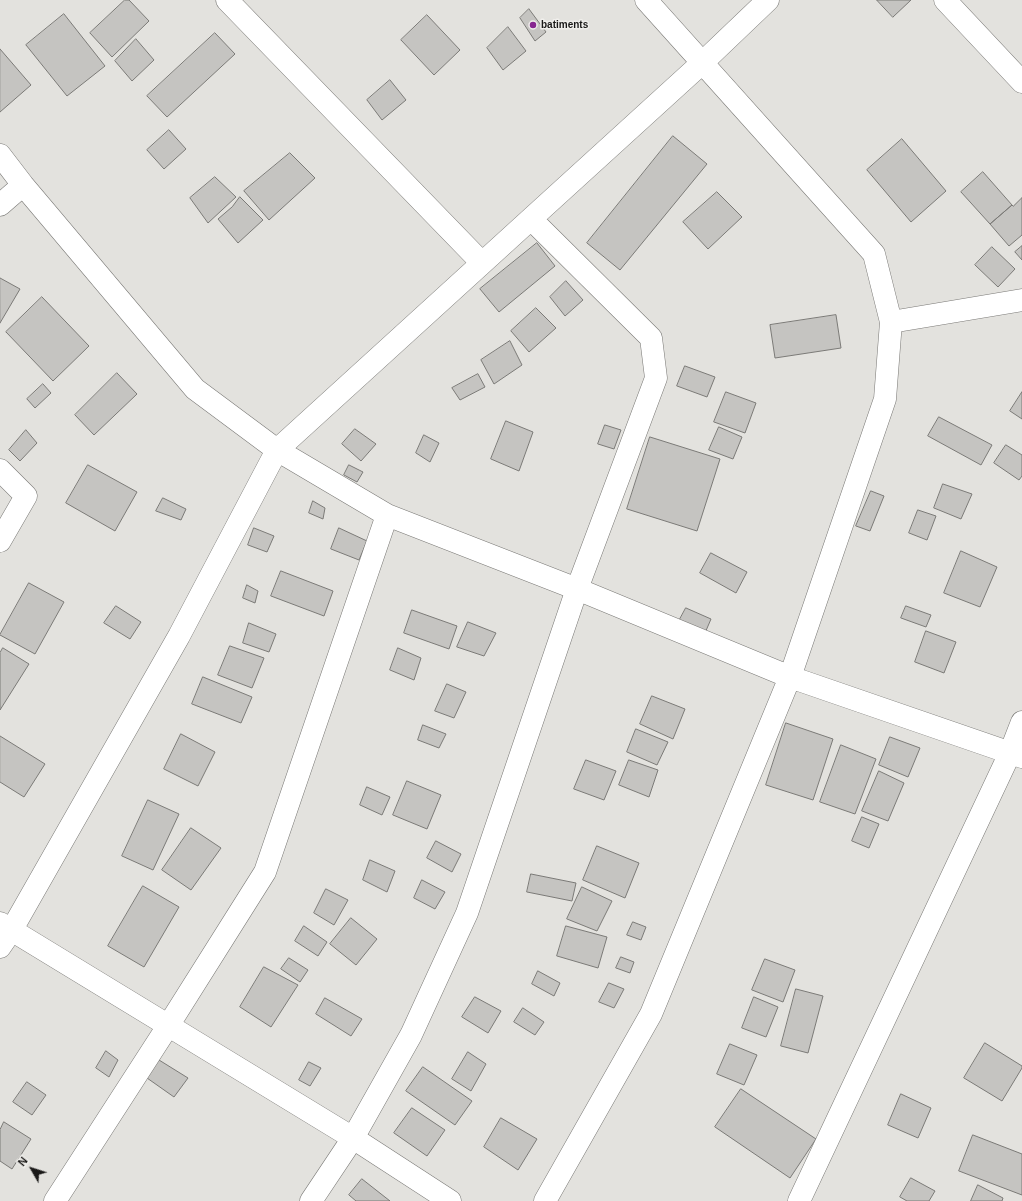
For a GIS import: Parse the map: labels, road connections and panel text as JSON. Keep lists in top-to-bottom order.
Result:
{
  "places": ["batiments"],
  "north": "top left"
}
